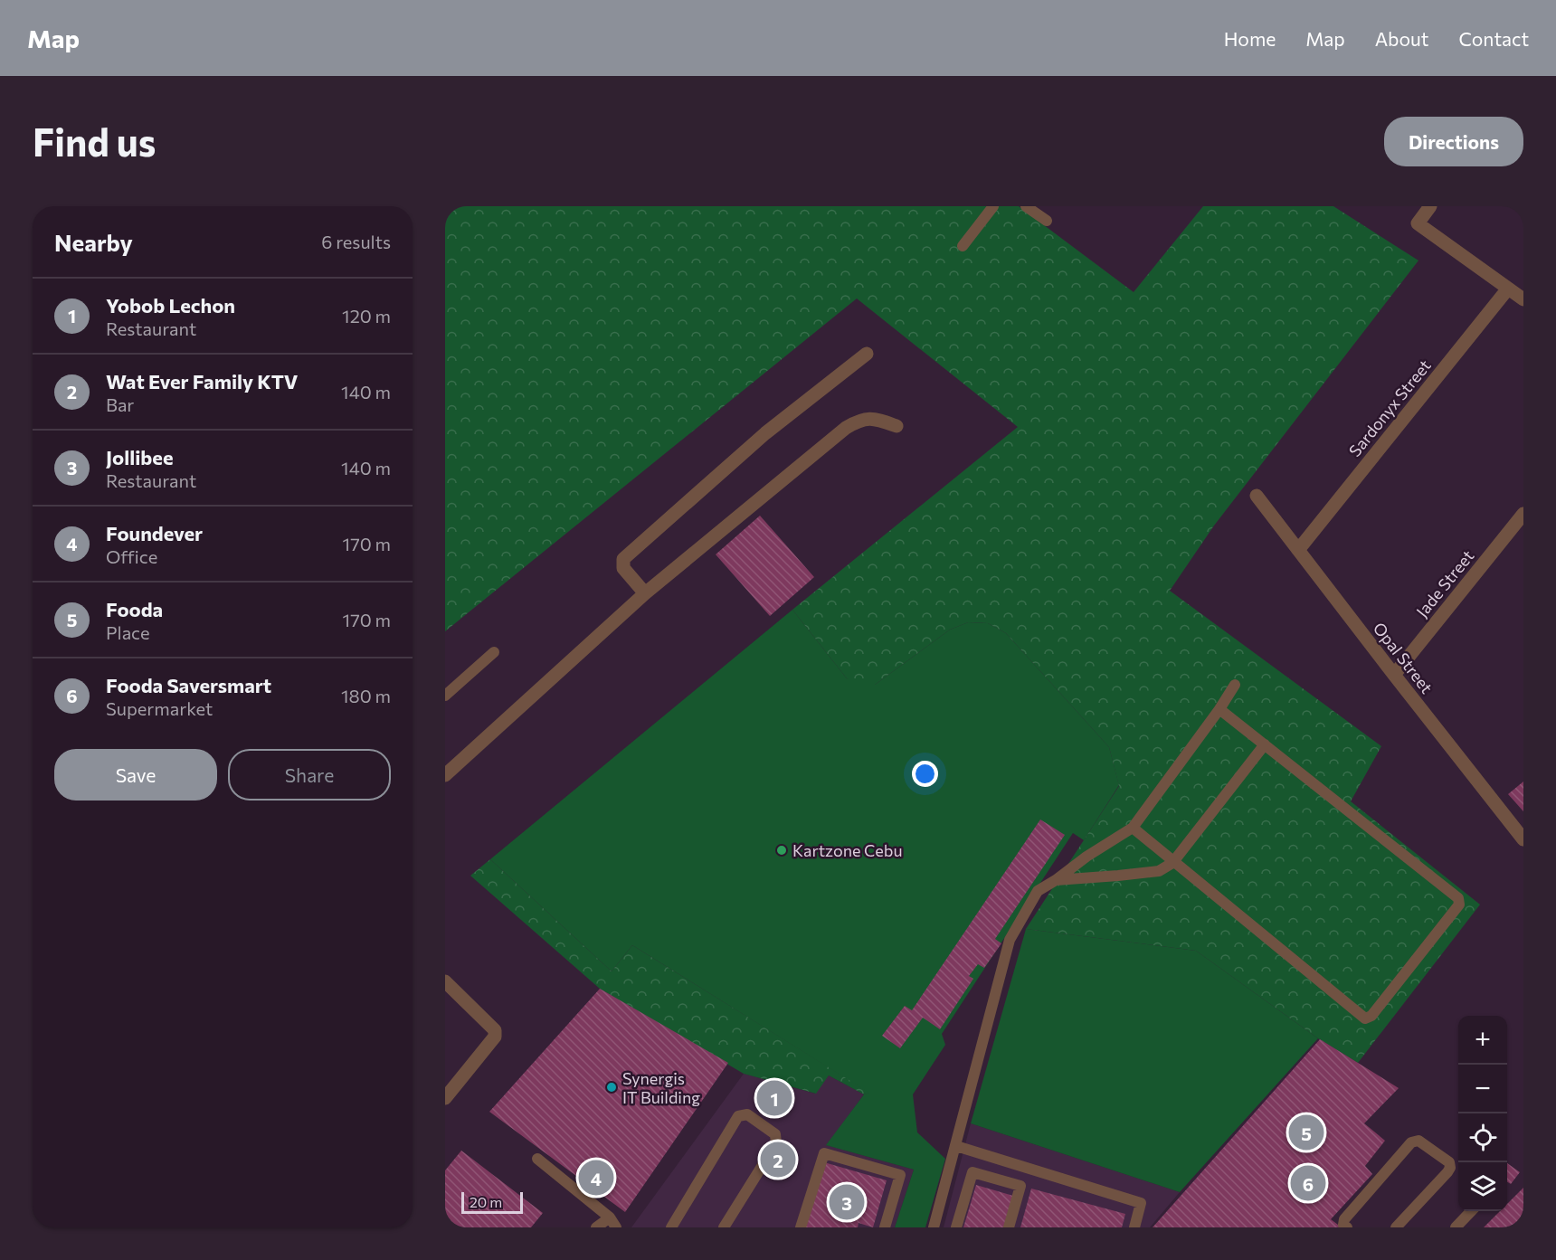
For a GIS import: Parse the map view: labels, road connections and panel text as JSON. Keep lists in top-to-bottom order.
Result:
{
  "streets": {
    "street": ["Sardonyx Street", "Jade Street", "Opal Street"]
  },
  "crossings": [
    ["Sardonyx Street", "Opal Street"],
    ["Jade Street", "Opal Street"]
  ],
  "places": ["Kartzone Cebu", "Synergis IT Building"],
  "scale_bar": "20 m",
  "page": {
    "header": "Map",
    "nav": [
      "Home",
      "Map",
      "About",
      "Contact"
    ],
    "buttons": [
      "Directions",
      ["Save", "Share"]
    ],
    "title": "Find us",
    "heading": ["Nearby", "6 results"],
    "list": [
      {
        "mark": "1",
        "name": "Yobob Lechon",
        "note": "Restaurant",
        "value": "120 m"
      },
      {
        "mark": "2",
        "name": "Wat Ever Family KTV",
        "note": "Bar",
        "value": "140 m"
      },
      {
        "mark": "3",
        "name": "Jollibee",
        "note": "Restaurant",
        "value": "140 m"
      },
      {
        "mark": "4",
        "name": "Foundever",
        "note": "Office",
        "value": "170 m"
      },
      {
        "mark": "5",
        "name": "Fooda",
        "note": "Place",
        "value": "170 m"
      },
      {
        "mark": "6",
        "name": "Fooda Saversmart",
        "note": "Supermarket",
        "value": "180 m"
      }
    ],
    "map_buttons": ["+", "−"],
    "pins": [
      "1",
      "5",
      "2",
      "4",
      "6",
      "3"
    ],
    "scale": "20 m"
  }
}
